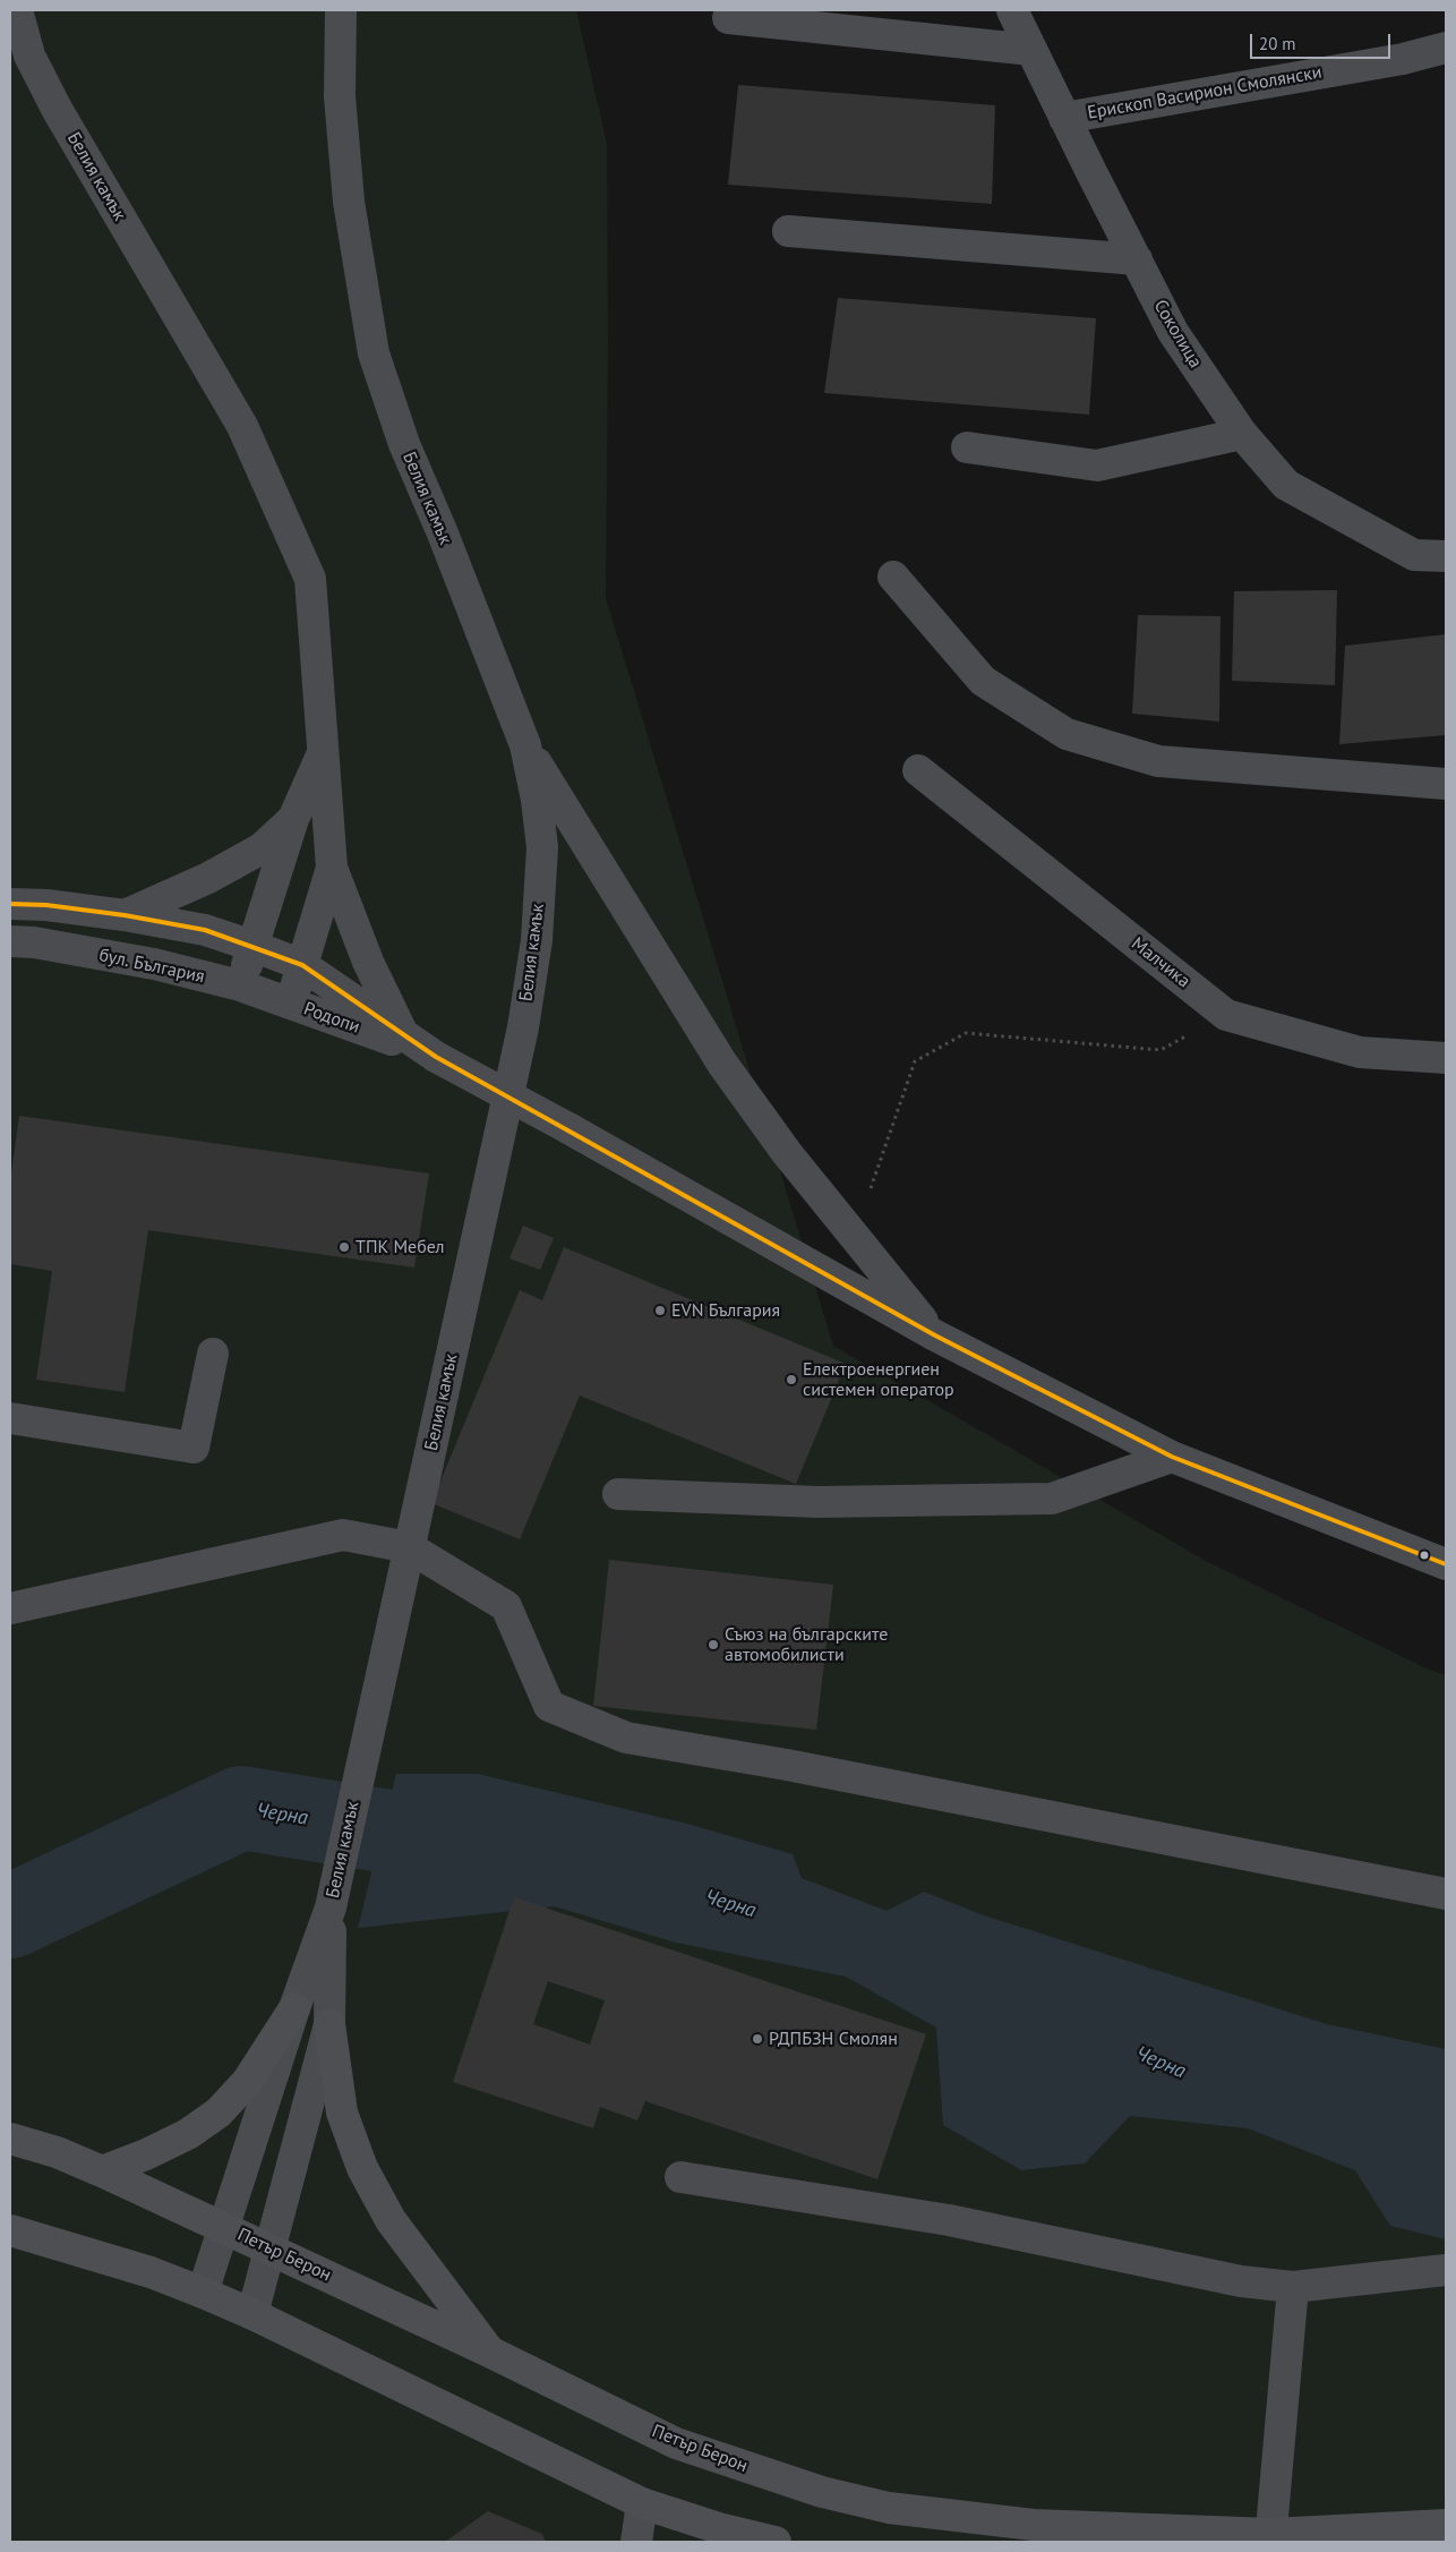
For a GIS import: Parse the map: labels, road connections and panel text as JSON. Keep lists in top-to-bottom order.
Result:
{
  "streets": {
    "main road": ["Петър Берон"],
    "street": [
      "Ерископ Васирион Смолянски",
      "Белия камък",
      "Соколица",
      "Малчика",
      "бул. България",
      "Родопи"
    ]
  },
  "crossings": [
    ["Ерископ Васирион Смолянски", "Соколица"],
    ["Белия камък", "бул. България"],
    ["Белия камък", "Родопи"],
    ["Белия камък", "Петър Берон"],
    ["бул. България", "Родопи"]
  ],
  "water": ["Черна"],
  "places": [
    "ТПК Мебел",
    "EVN България",
    "Електроенергиен системен оператор",
    "Съюз на българските автомобилисти",
    "РДПБЗН Смолян"
  ],
  "scale_bar": "20 m"
}
